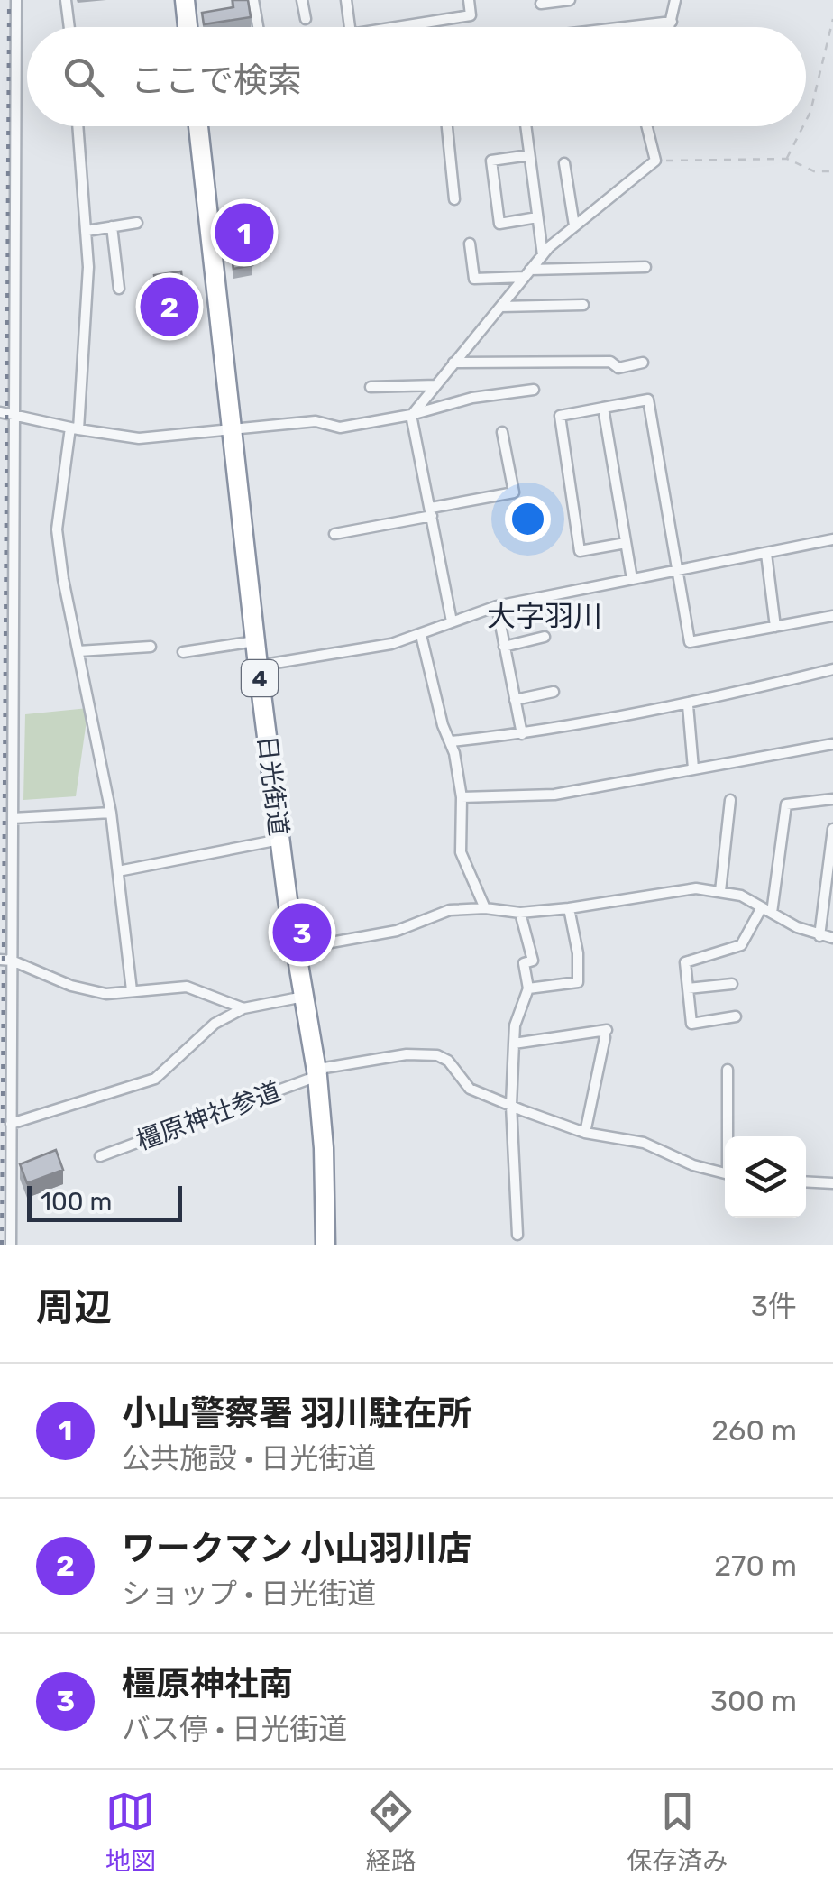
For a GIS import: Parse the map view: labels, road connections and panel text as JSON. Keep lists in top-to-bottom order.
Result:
{
  "streets": {
    "highway": ["4", "日光街道"],
    "street": ["橿原神社参道"]
  },
  "crossings": [
    ["日光街道", "橿原神社参道"]
  ],
  "districts": ["大字羽川"],
  "scale_bar": "100 m",
  "page": {
    "search": "ここで検索",
    "pins": ["1", "2", "3"],
    "scale": "100 m",
    "heading": ["周辺", "3件"],
    "list": [
      {
        "mark": "1",
        "name": "小山警察署 羽川駐在所",
        "note": "公共施設 · 日光街道",
        "value": "260 m"
      },
      {
        "mark": "2",
        "name": "ワークマン 小山羽川店",
        "note": "ショップ · 日光街道",
        "value": "270 m"
      },
      {
        "mark": "3",
        "name": "橿原神社南",
        "note": "バス停 · 日光街道",
        "value": "300 m"
      }
    ],
    "nav": ["地図", "経路", "保存済み"]
  }
}
